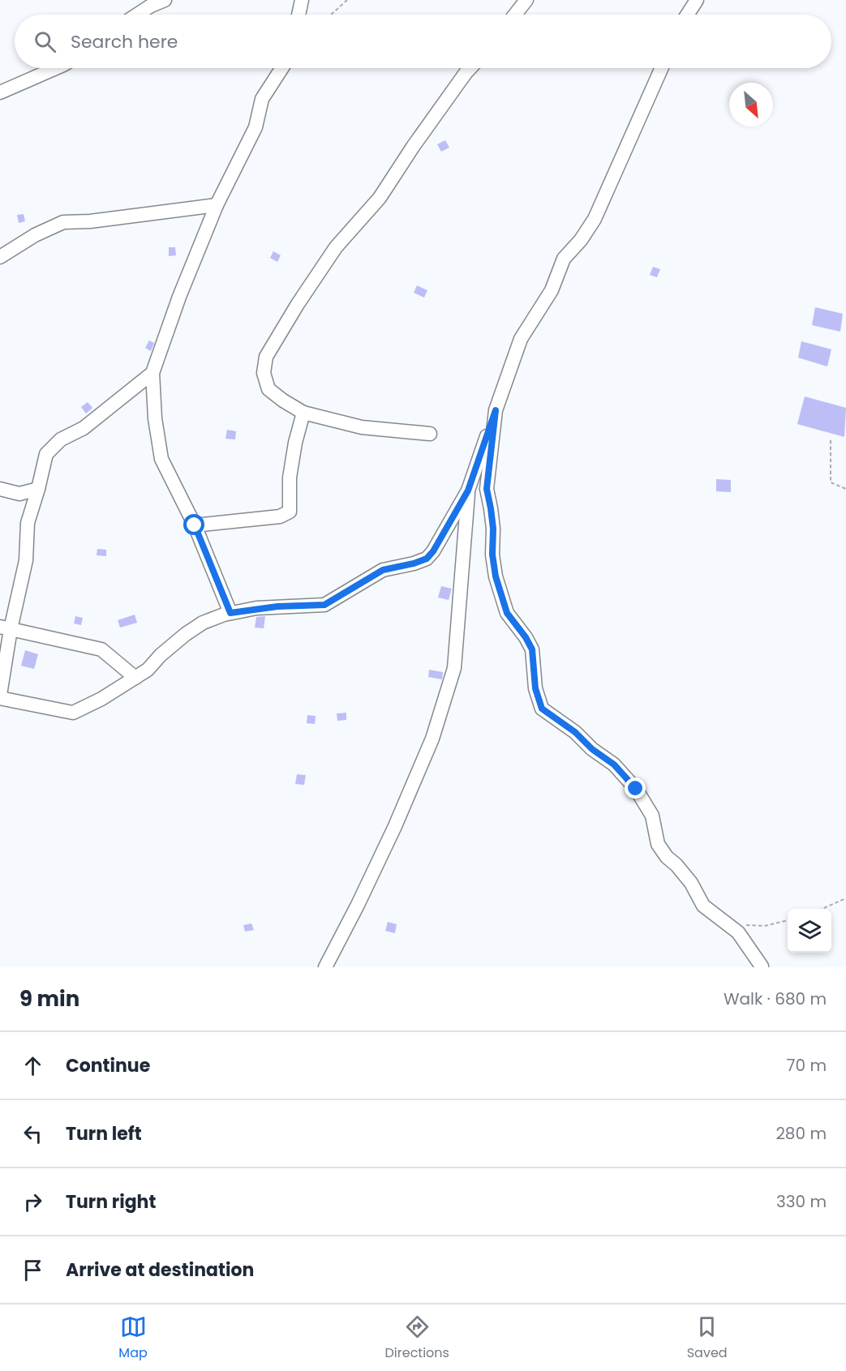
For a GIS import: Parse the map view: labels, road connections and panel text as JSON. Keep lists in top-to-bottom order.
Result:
{
  "north": "bottom right",
  "page": {
    "search": "Search here",
    "heading": ["9 min", "Walk · 680 m"],
    "list": [
      ["Continue", "70 m"],
      ["Turn left", "280 m"],
      ["Turn right", "330 m"],
      "Arrive at destination"
    ],
    "nav": ["Map", "Directions", "Saved"]
  }
}
